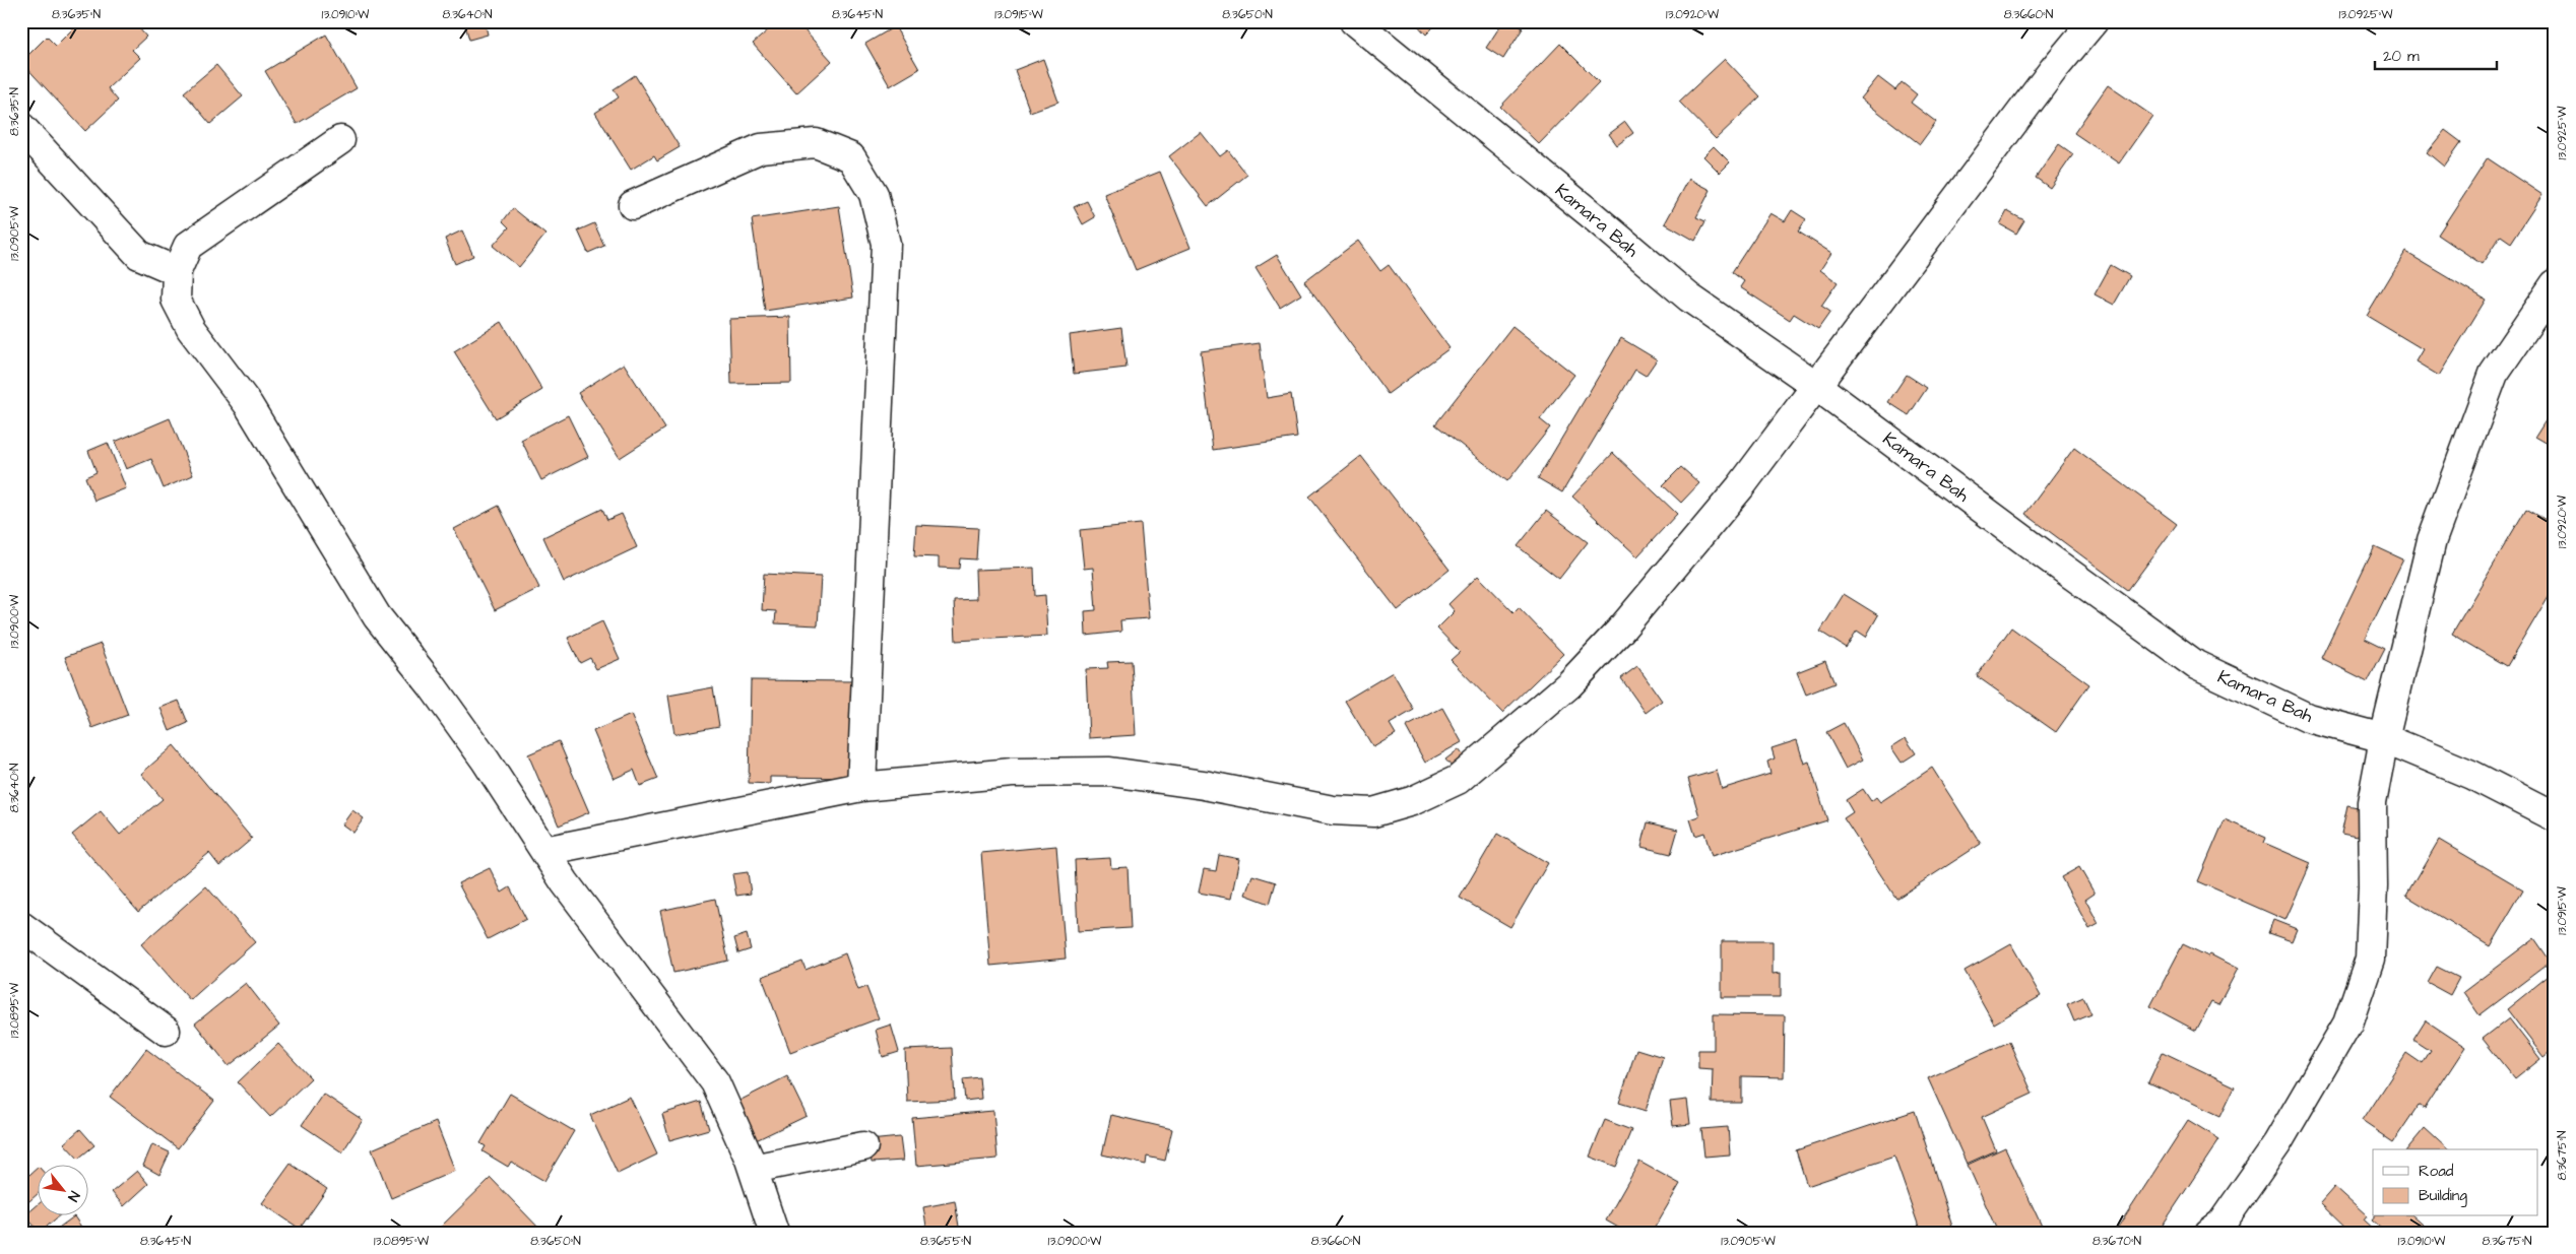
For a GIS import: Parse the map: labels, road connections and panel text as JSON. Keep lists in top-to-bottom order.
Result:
{
  "streets": {
    "street": ["Kamara Bah"]
  },
  "legend": ["Road", "Building"],
  "scale_bar": "20 m",
  "north": "bottom right",
  "coordinates": [
    "8.3635°N",
    "13.0910°W",
    "8.3640°N",
    "8.3645°N",
    "13.0915°W",
    "8.3650°N",
    "13.0920°W",
    "8.3660°N",
    "13.0925°W",
    "13.0905°W",
    "13.0900°W",
    "13.0895°W",
    "8.3675°N",
    "8.3655°N",
    "8.3670°N"
  ]
}
